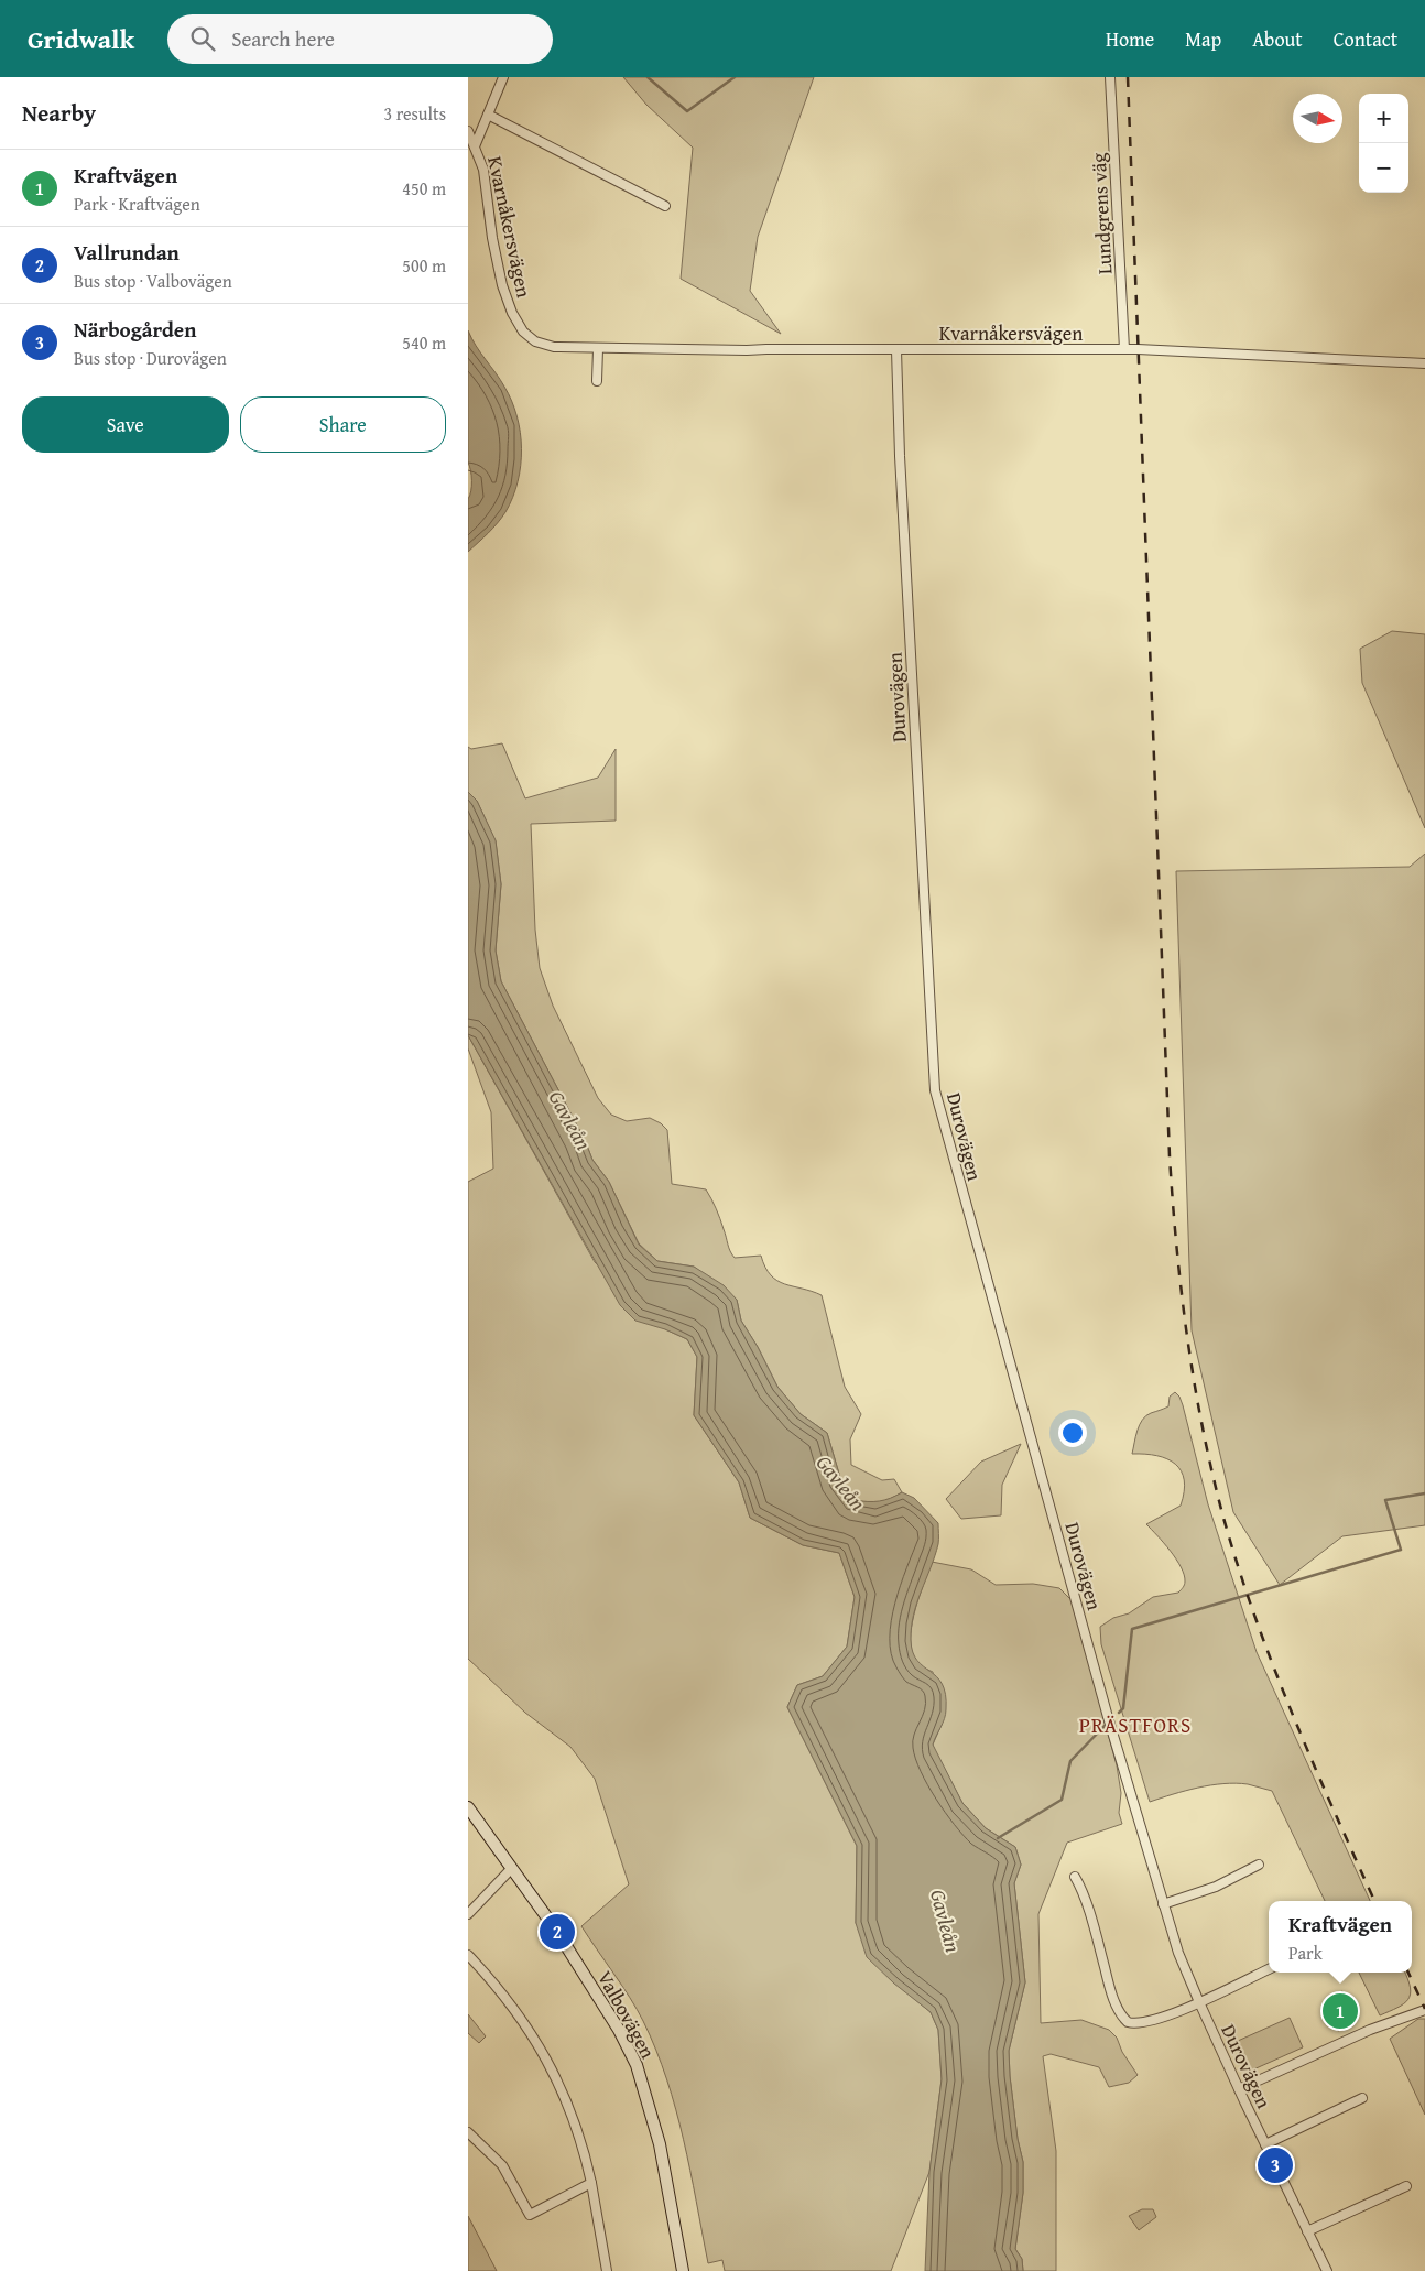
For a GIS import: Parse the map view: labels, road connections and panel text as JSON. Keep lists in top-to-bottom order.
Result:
{
  "streets": {
    "main road": ["Valbovägen"],
    "street": ["Lundgrens väg", "Kvarnåkersvägen", "Durovägen"]
  },
  "crossings": [
    ["Lundgrens väg", "Kvarnåkersvägen"],
    ["Kvarnåkersvägen", "Durovägen"]
  ],
  "districts": ["PRÄSTFORS"],
  "water": ["Gavleån"],
  "north": "right",
  "page": {
    "header": "Gridwalk",
    "search": "Search here",
    "nav": [
      "Home",
      "Map",
      "About",
      "Contact"
    ],
    "heading": ["Nearby", "3 results"],
    "map_buttons": ["+", "−"],
    "list": [
      {
        "mark": "1",
        "name": "Kraftvägen",
        "note": "Park · Kraftvägen",
        "value": "450 m"
      },
      {
        "mark": "2",
        "name": "Vallrundan",
        "note": "Bus stop · Valbovägen",
        "value": "500 m"
      },
      {
        "mark": "3",
        "name": "Närbogården",
        "note": "Bus stop · Durovägen",
        "value": "540 m"
      }
    ],
    "buttons": ["Save", "Share"],
    "popup": ["Kraftvägen", "Park"],
    "pins": ["2", "1", "3"]
  }
}
